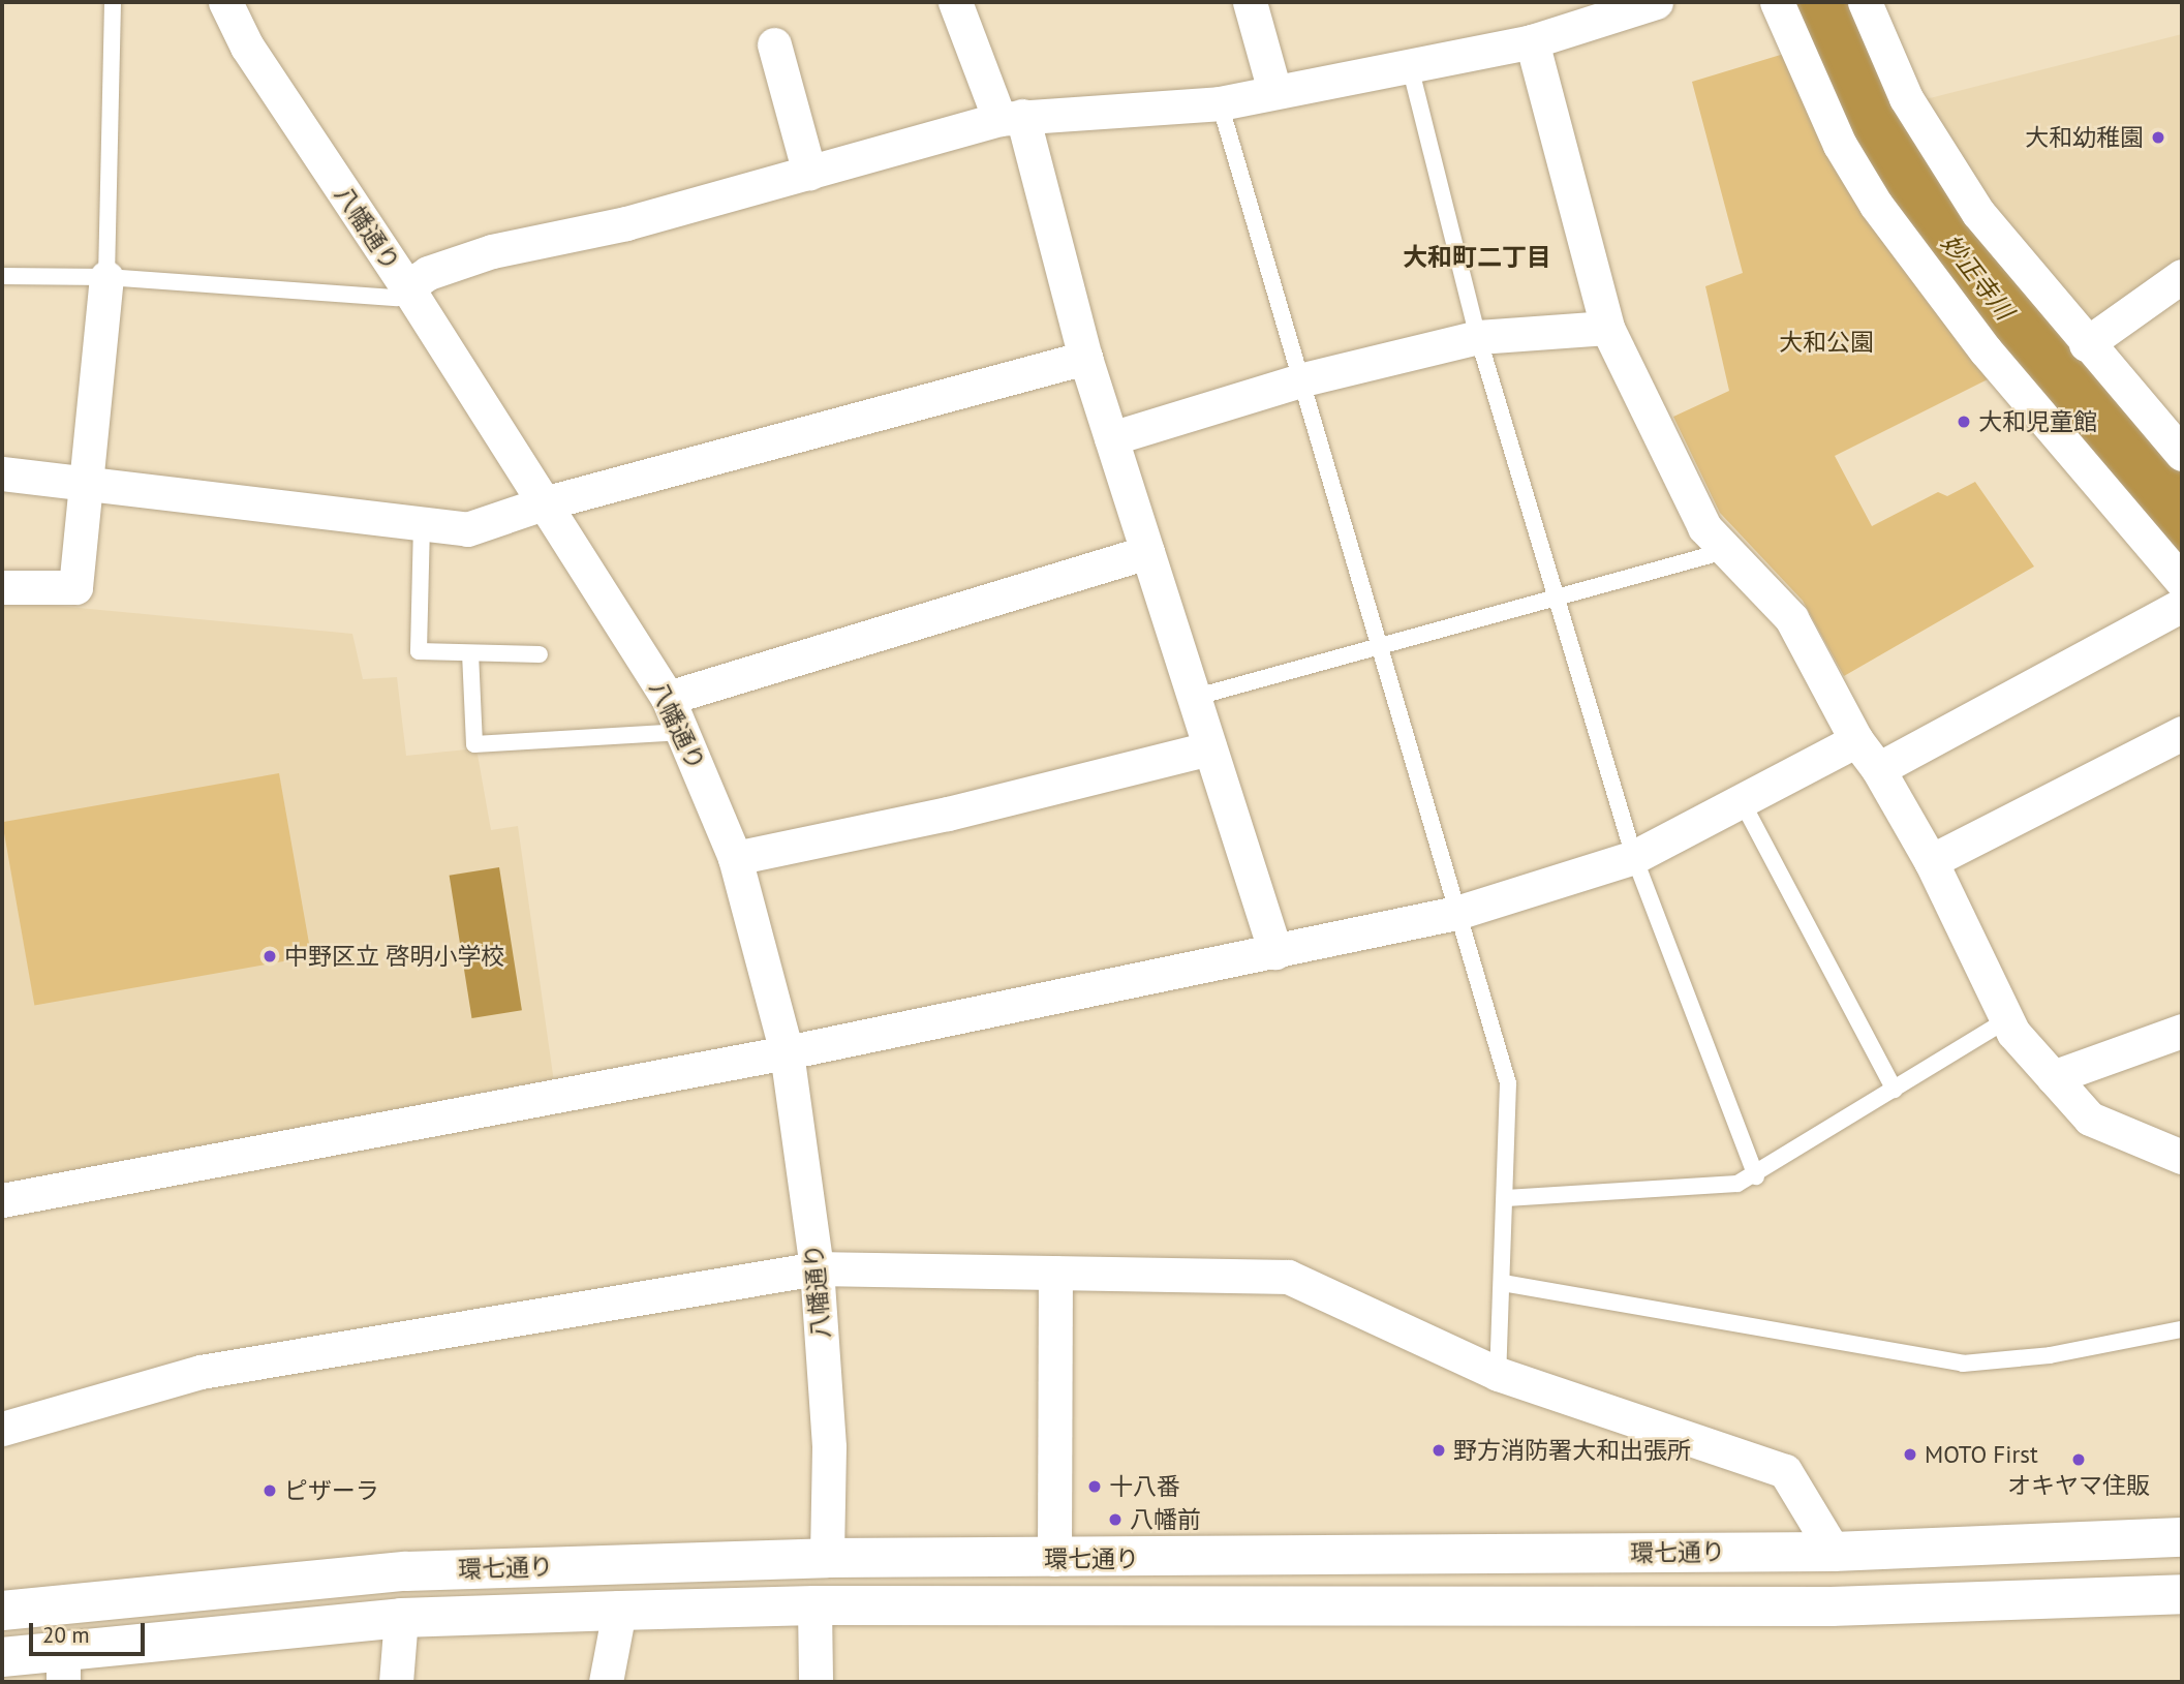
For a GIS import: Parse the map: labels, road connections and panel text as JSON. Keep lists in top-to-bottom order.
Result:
{
  "streets": {
    "main road": ["環七通り"],
    "street": ["八幡通り"]
  },
  "crossings": [
    ["八幡通り", "環七通り"]
  ],
  "districts": ["大和町二丁目"],
  "water": ["妙正寺川"],
  "parks": ["大和公園"],
  "places": [
    "大和幼稚園",
    "大和児童館",
    "中野区立 啓明小学校",
    "野方消防署大和出張所",
    "MOTO First",
    "オキヤマ住販",
    "十八番",
    "ピザーラ",
    "八幡前"
  ],
  "scale_bar": "20 m"
}
